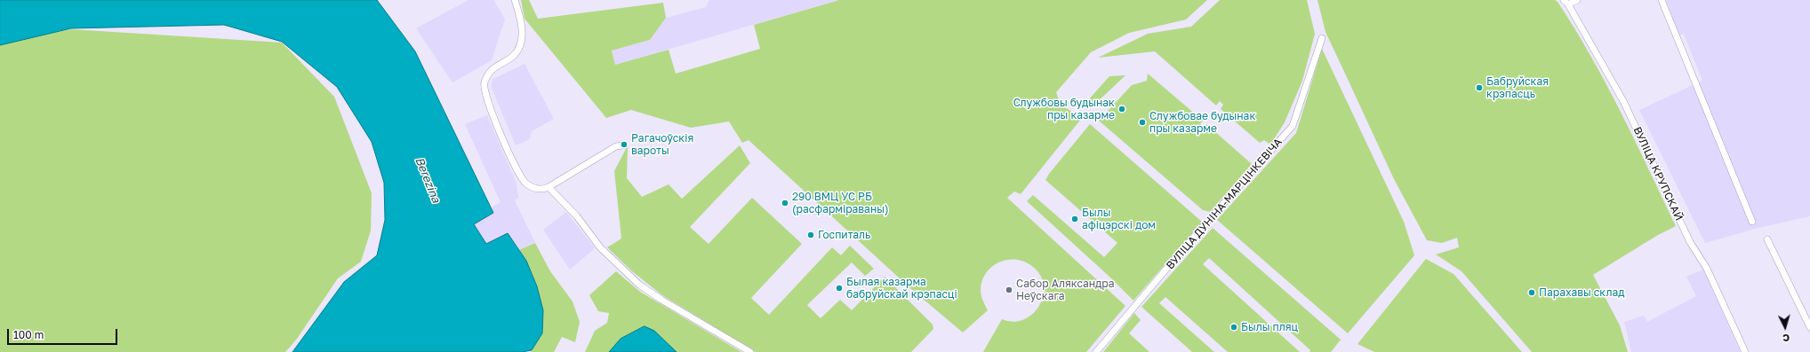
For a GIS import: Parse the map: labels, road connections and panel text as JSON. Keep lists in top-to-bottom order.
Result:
{
  "streets": {
    "street": ["ВУЛІЦА КРУПСКАЙ", "ВУЛІЦА ДУНІНА-МАРЦІНКЕВІЧА"]
  },
  "water": ["Berezina"],
  "places": [
    "Бабруйская крэпасць",
    "Службовы будынак пры казарме",
    "Службовае будынак пры казарме",
    "Рагачоўскія вароты",
    "290 ВМЦ УС РБ (расфарміраваны)",
    "Былы афіцэрскі дом",
    "Госпиталь",
    "Былая казарма бабруйскай крэпасці",
    "Сабор Аляксандра Неўскага",
    "Парахавы склад",
    "Былы пляц"
  ],
  "scale_bar": "100 m",
  "north": "bottom"
}
